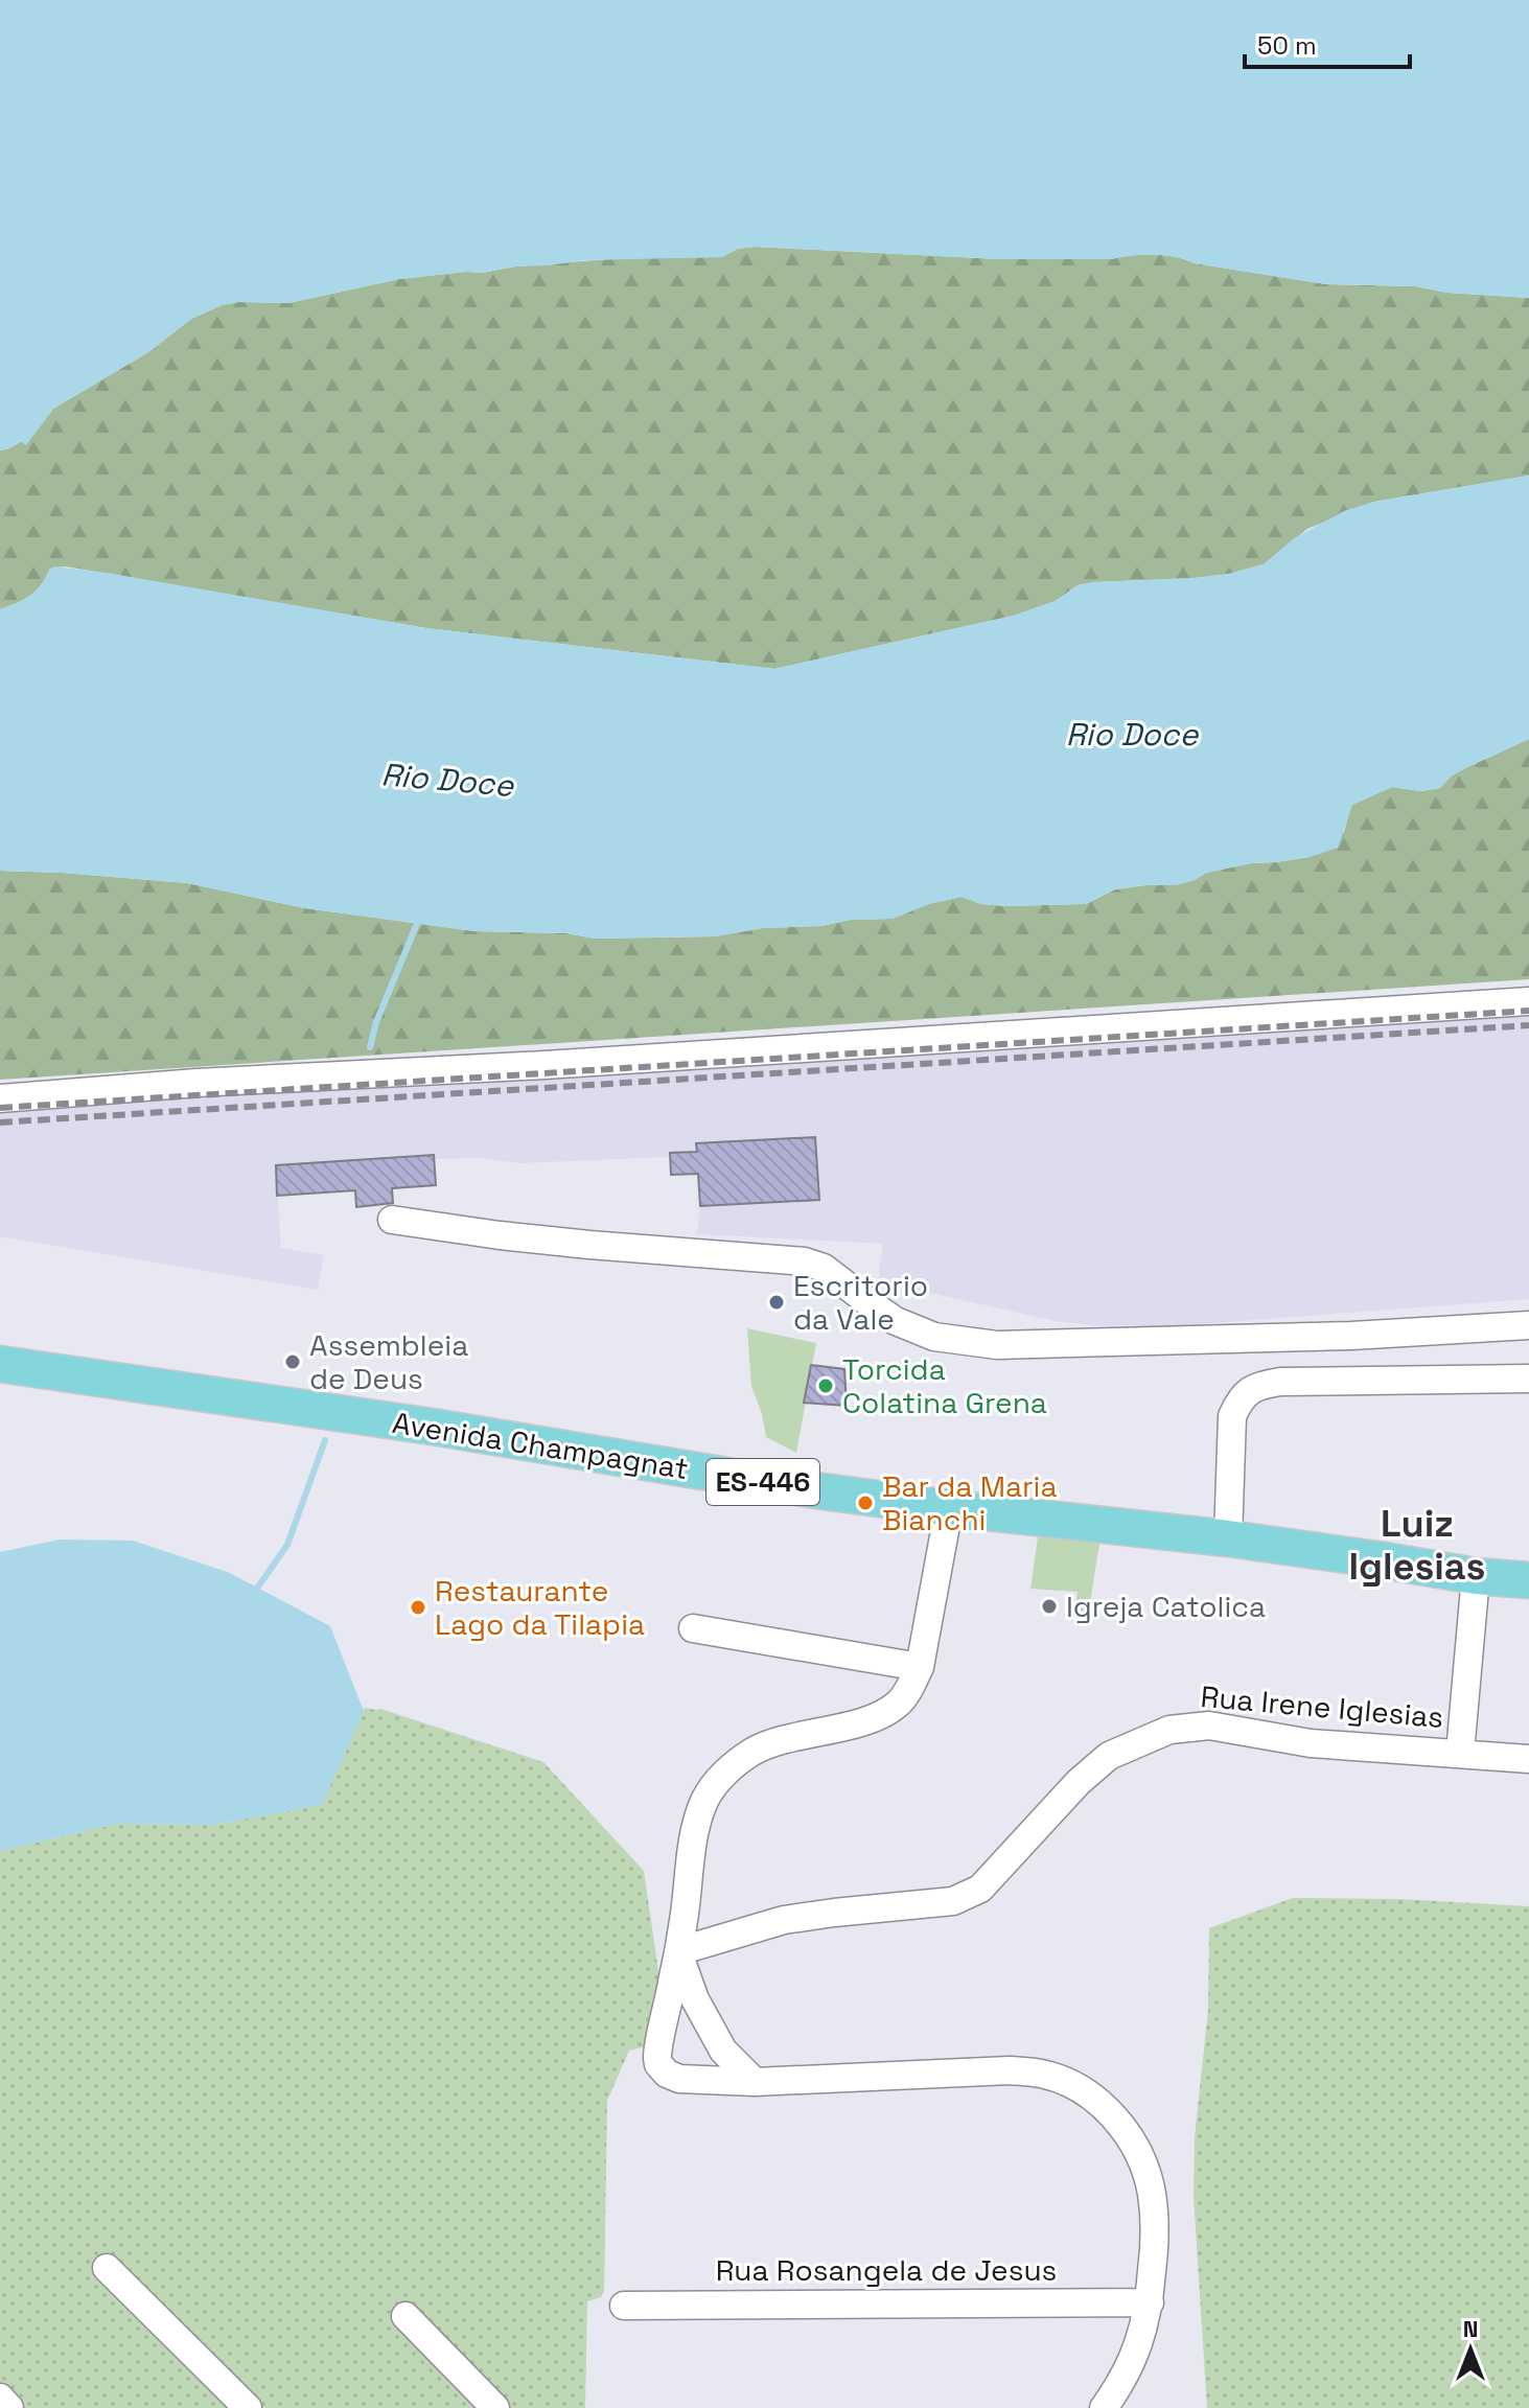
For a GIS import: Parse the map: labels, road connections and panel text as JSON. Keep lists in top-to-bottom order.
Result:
{
  "streets": {
    "main road": ["Avenida Champagnat", "ES-446"],
    "street": ["Rua Irene Iglesias", "Rua Rosangela de Jesus"]
  },
  "districts": ["Luiz Iglesias"],
  "water": ["Rio Doce"],
  "places": [
    "Escritorio da Vale",
    "Assembleia de Deus",
    "Torcida Colatina Grena",
    "Bar da Maria Bianchi",
    "Igreja Catolica",
    "Restaurante Lago da Tilapia"
  ],
  "scale_bar": "50 m",
  "north": "top"
}
